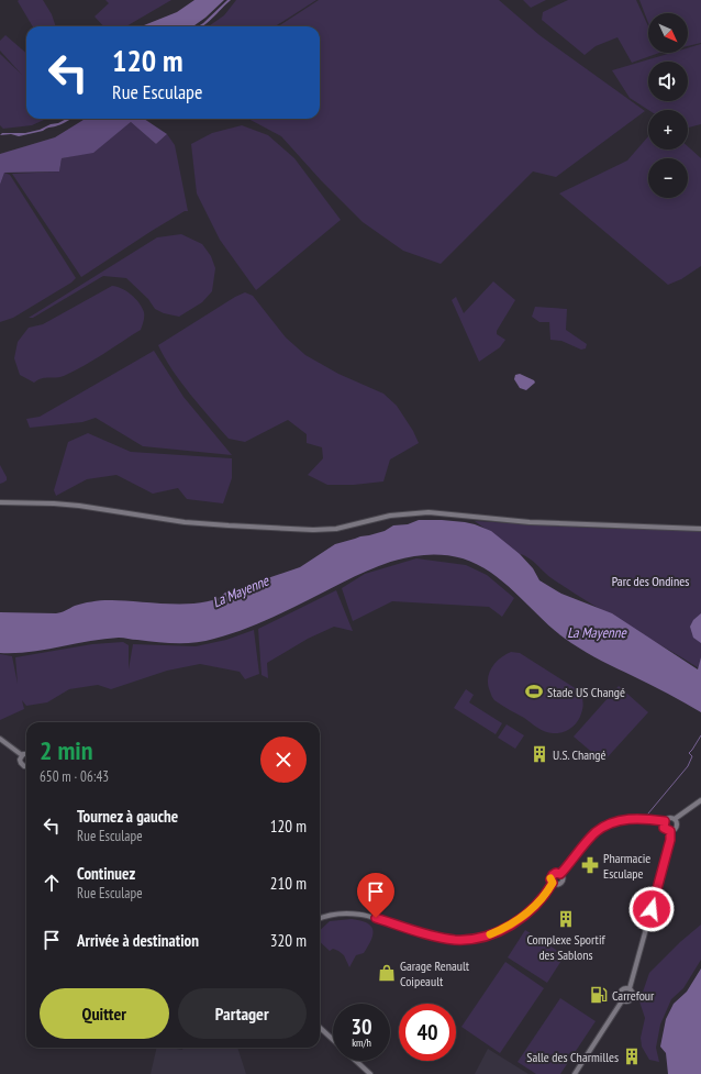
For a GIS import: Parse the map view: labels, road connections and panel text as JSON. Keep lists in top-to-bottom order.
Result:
{
  "water": ["La Mayenne"],
  "parks": ["Parc des Ondines"],
  "places": {
    "sports": ["Stade US Changé"],
    "building": ["U.S. Changé", "Complexe Sportif des Sablons", "Salle des Charmilles"],
    "pharmacy": ["Pharmacie Esculape"],
    "shop": ["Garage Renault Coipeault"],
    "fuel station": ["Carrefour"]
  },
  "north": "bottom right",
  "page": {
    "map_buttons": ["+", "−"],
    "turn": ["120 m", "Rue Esculape"],
    "heading": ["2 min", "650 m · 06:43"],
    "list": [
      {
        "name": "Tournez à gauche",
        "note": "Rue Esculape",
        "value": "120 m"
      },
      {
        "name": "Continuez",
        "note": "Rue Esculape",
        "value": "210 m"
      },
      {
        "name": "Arrivée à destination",
        "value": "320 m"
      }
    ],
    "buttons": ["Quitter", "Partager"],
    "speed": "30 km/h",
    "limit": "40"
  }
}
